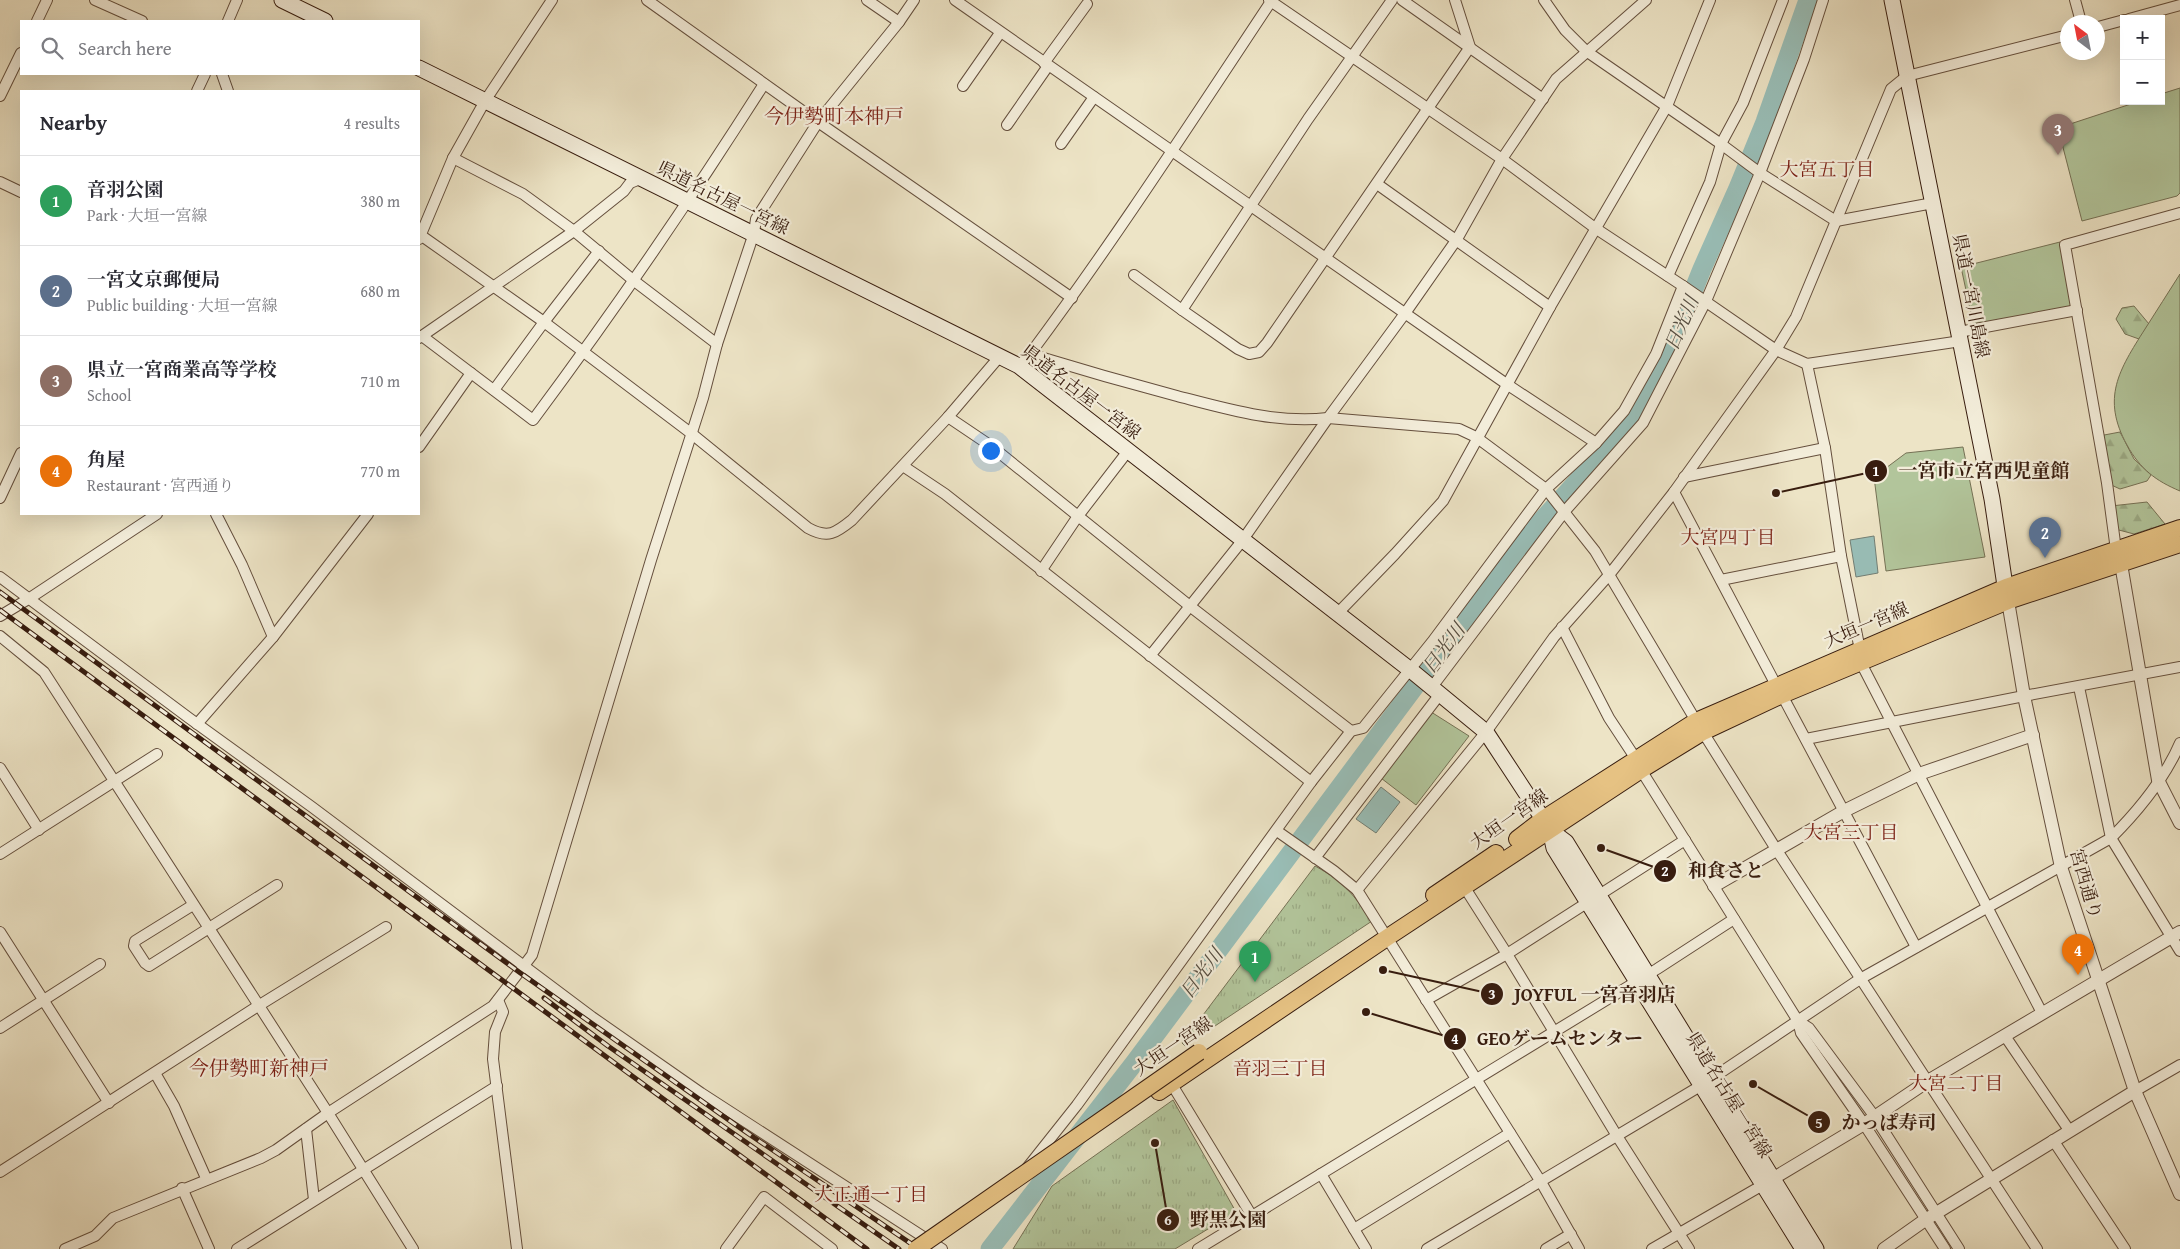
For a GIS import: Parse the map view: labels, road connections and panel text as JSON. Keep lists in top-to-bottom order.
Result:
{
  "streets": {
    "main road": ["県道名古屋一宮線", "県道一宮川島線", "大垣一宮線"],
    "street": ["宮西通り"]
  },
  "crossings": [
    ["県道名古屋一宮線", "大垣一宮線"],
    ["県道一宮川島線", "大垣一宮線"],
    ["県道一宮川島線", "宮西通り"],
    ["大垣一宮線", "宮西通り"]
  ],
  "districts": [
    "今伊勢町本神戸",
    "大宮五丁目",
    "大宮四丁目",
    "大宮三丁目",
    "今伊勢町新神戸",
    "音羽三丁目",
    "大宮二丁目",
    "大正通一丁目"
  ],
  "water": ["日光川"],
  "places": [
    "一宮市立宮西児童館",
    "和食さと",
    "JOYFUL 一宮音羽店",
    "GEOゲームセンター",
    "かっぱ寿司",
    "野黒公園"
  ],
  "north": "top left",
  "page": {
    "map_buttons": ["+", "−"],
    "search": "Search here",
    "heading": ["Nearby", "4 results"],
    "pins": [
      "3",
      "2",
      "4",
      "1"
    ],
    "list": [
      {
        "mark": "1",
        "name": "音羽公園",
        "note": "Park · 大垣一宮線",
        "value": "380 m"
      },
      {
        "mark": "2",
        "name": "一宮文京郵便局",
        "note": "Public building · 大垣一宮線",
        "value": "680 m"
      },
      {
        "mark": "3",
        "name": "県立一宮商業高等学校",
        "note": "School",
        "value": "710 m"
      },
      {
        "mark": "4",
        "name": "角屋",
        "note": "Restaurant · 宮西通り",
        "value": "770 m"
      }
    ]
  }
}
